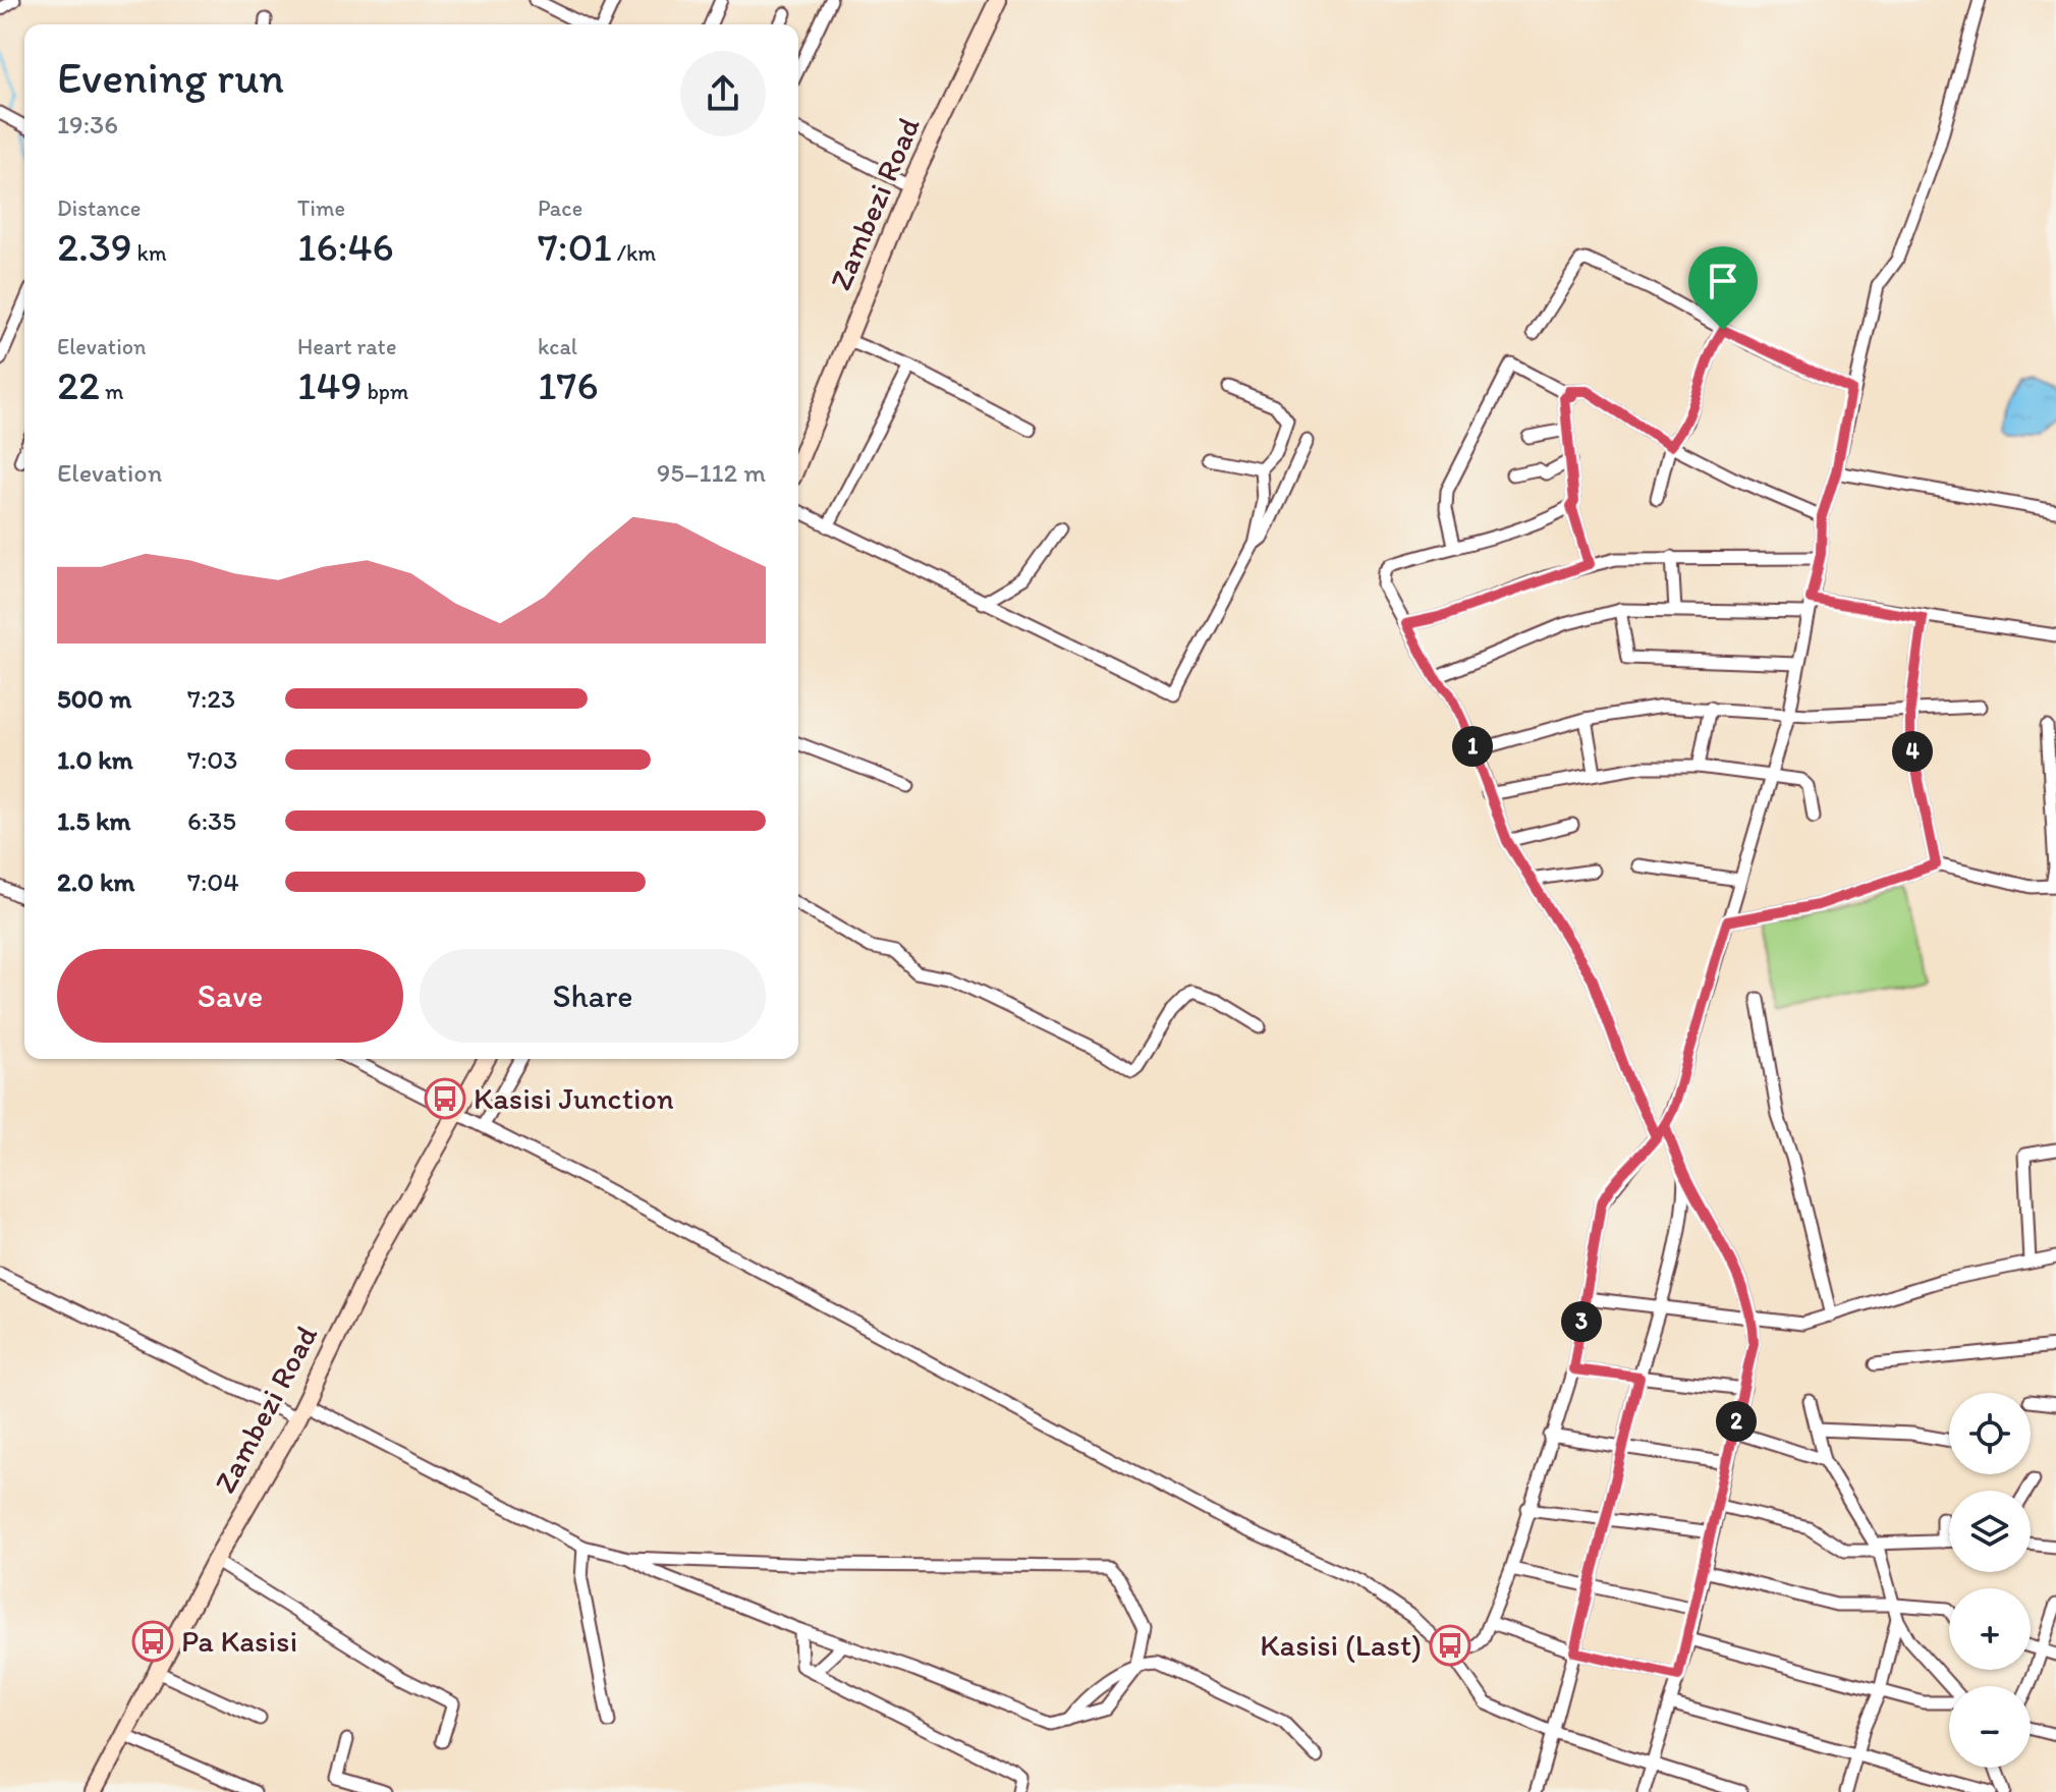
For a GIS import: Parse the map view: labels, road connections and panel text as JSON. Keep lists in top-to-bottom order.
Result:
{
  "streets": {
    "main road": ["Zambezi Road"]
  },
  "places": {
    "bus stop": ["Kasisi Junction", "Pa Kasisi", "Kasisi (Last)"]
  },
  "page": {
    "heading": ["Evening run", "19:36"],
    "stats": [
      ["Distance", "2.39 km"],
      ["Time", "16:46"],
      ["Pace", "7:01 /km"],
      ["Elevation", "22 m"],
      ["Heart rate", "149 bpm"],
      ["kcal", "176"]
    ],
    "chart": ["Elevation", "95–112 m"],
    "list": [
      {
        "name": "500 m",
        "note": "7:23"
      },
      {
        "name": "1.0 km",
        "note": "7:03"
      },
      {
        "name": "1.5 km",
        "note": "6:35"
      },
      {
        "name": "2.0 km",
        "note": "7:04"
      }
    ],
    "pins": [
      "1",
      "4",
      "3",
      "2"
    ],
    "buttons": ["Save", "Share"],
    "map_buttons": ["+", "−"]
  }
}
